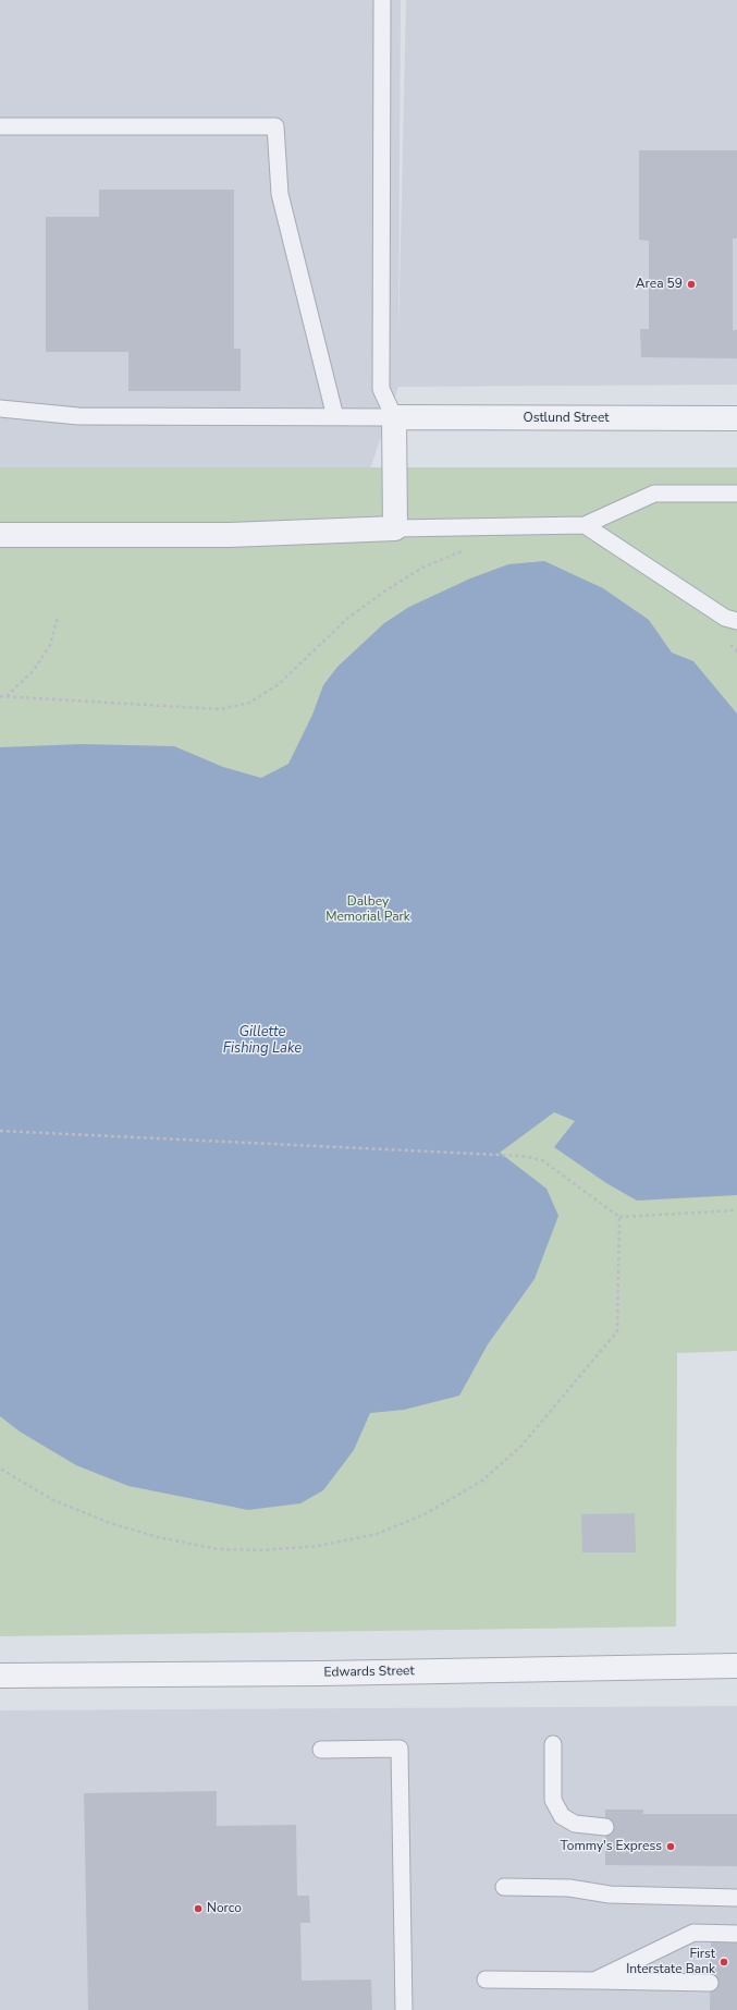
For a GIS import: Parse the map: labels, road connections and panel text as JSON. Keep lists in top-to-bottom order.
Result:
{
  "streets": {
    "street": ["Ostlund Street", "Edwards Street"]
  },
  "water": ["Gillette Fishing Lake"],
  "parks": ["Dalbey Memorial Park"],
  "places": [
    "Area 59",
    "Tommy's Express",
    "Norco",
    "First Interstate Bank"
  ]
}
